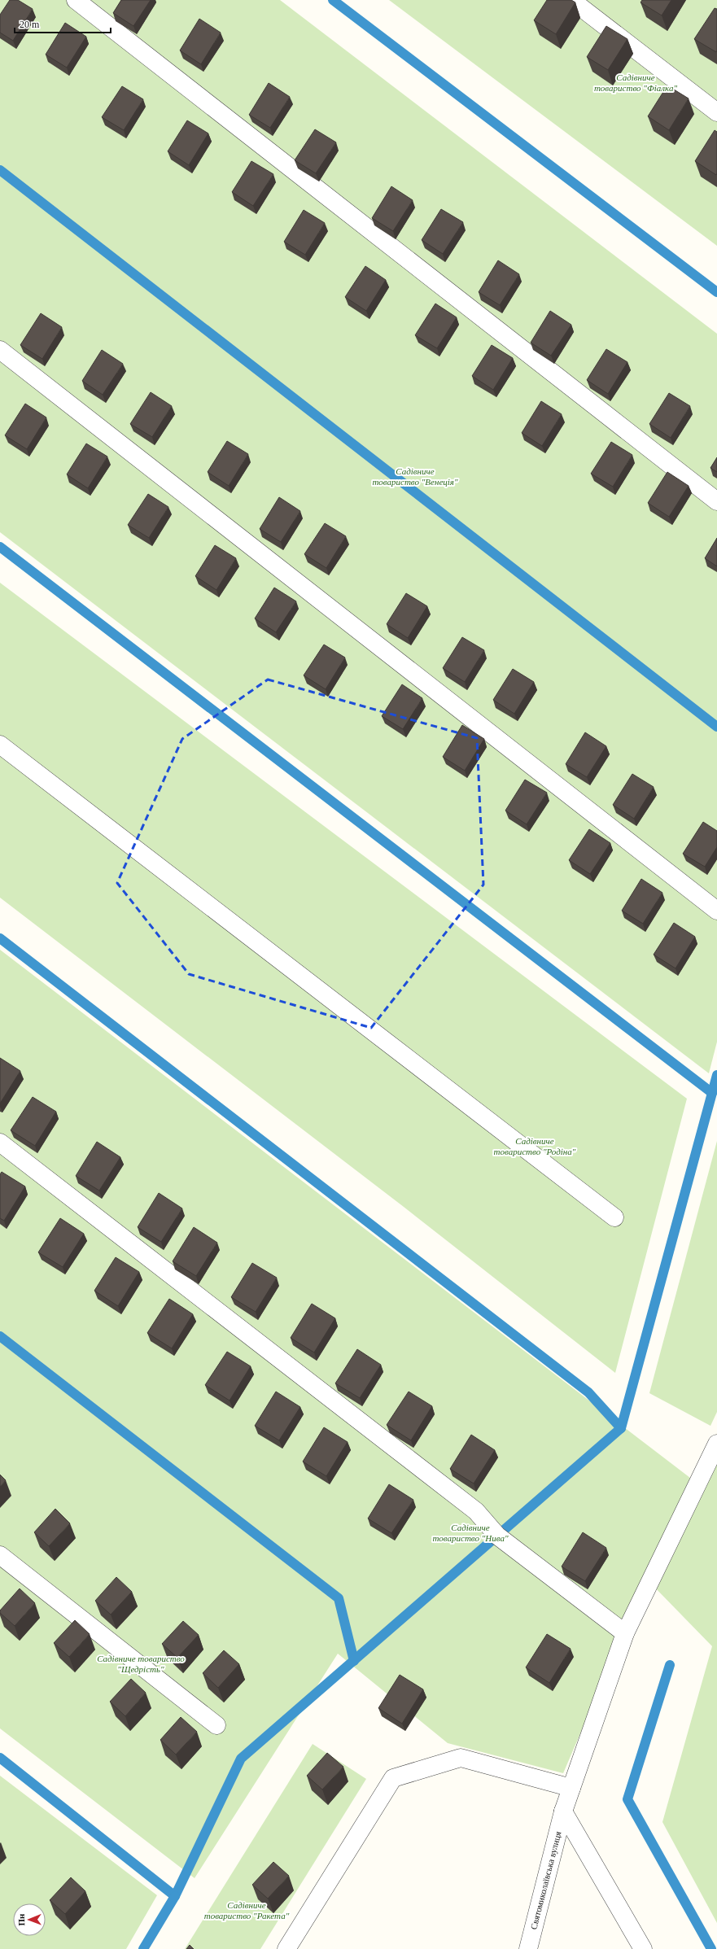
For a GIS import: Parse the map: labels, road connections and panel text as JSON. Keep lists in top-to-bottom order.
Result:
{
  "streets": {
    "street": ["Святомиколаївська вулиця"]
  },
  "parks": [
    "Садівниче товариство \"Фіалка\"",
    "Садівниче товариство \"Венеція\"",
    "Садівниче товариство \"Родіна\"",
    "Садівниче товариство \"Нива\"",
    "Садівниче товариство \"Щедрість\"",
    "Садівниче товариство \"Ракета\""
  ],
  "scale_bar": "20 m",
  "north": "left"
}
